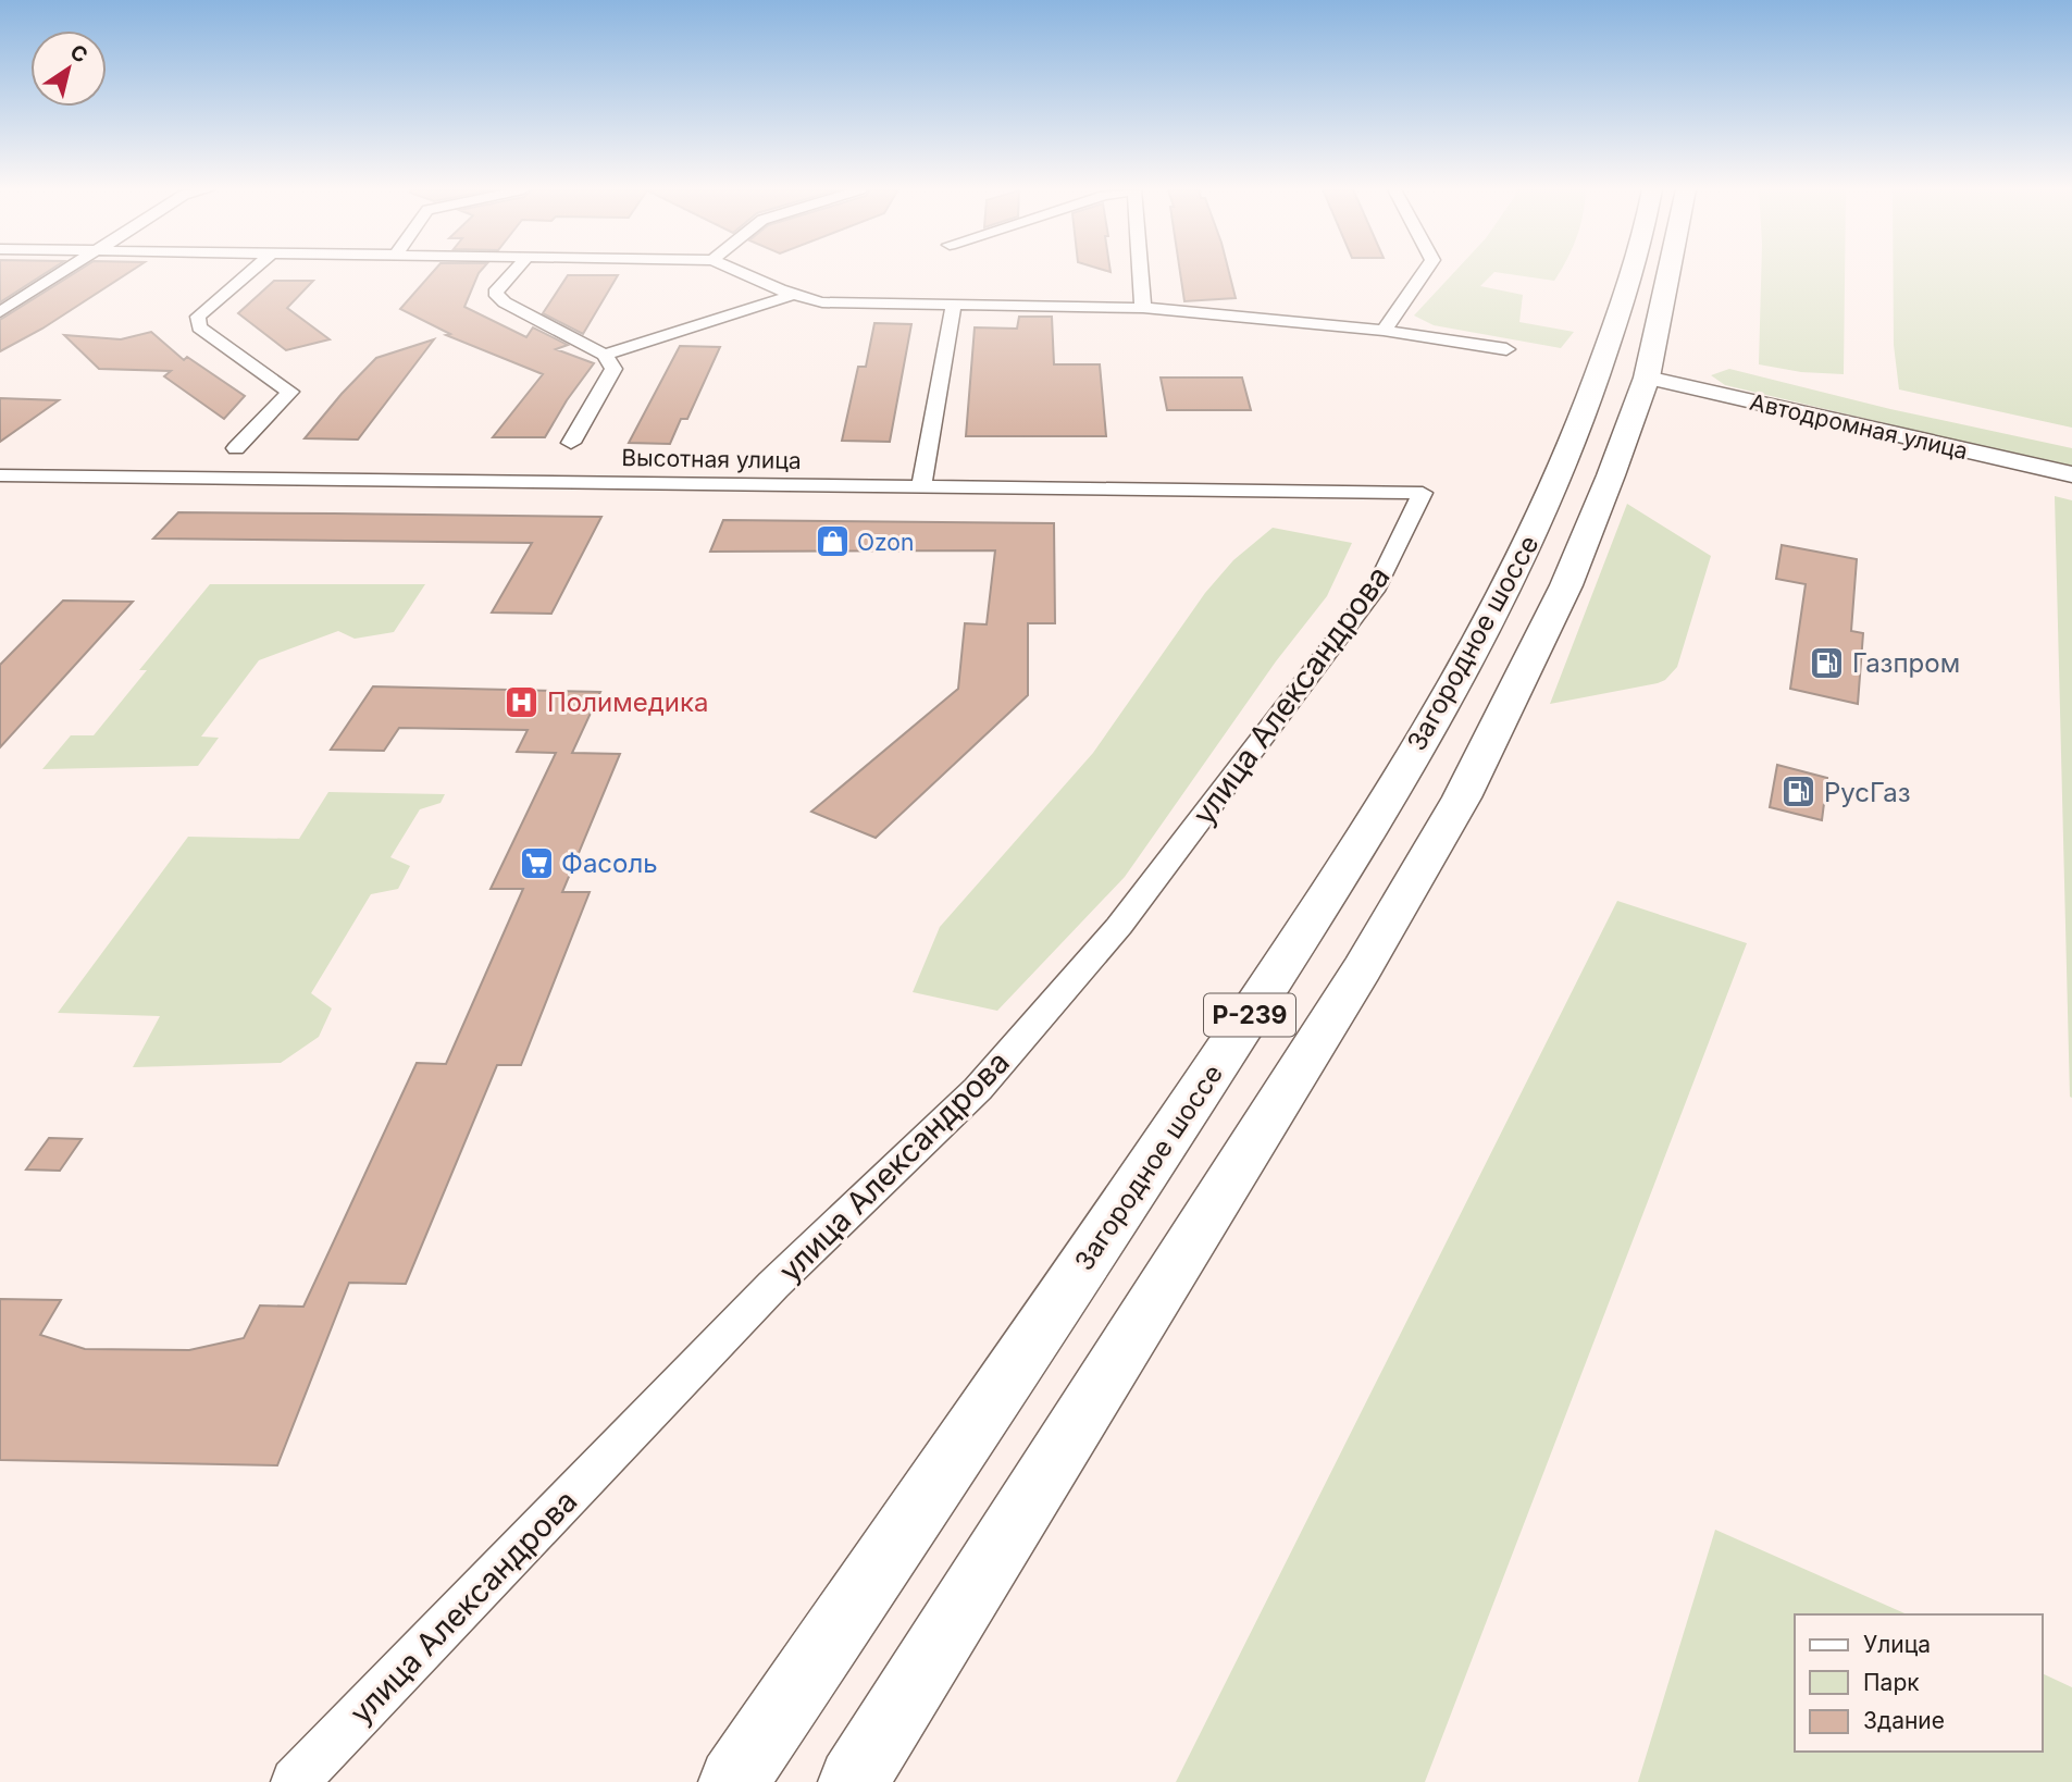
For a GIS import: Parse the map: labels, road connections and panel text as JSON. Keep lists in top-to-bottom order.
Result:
{
  "streets": {
    "highway": ["Загородное шоссе", "Р-239"],
    "street": ["Автодромная улица", "Высотная улица", "улица Александрова"]
  },
  "crossings": [
    ["Автодромная улица", "Загородное шоссе"],
    ["Высотная улица", "улица Александрова"]
  ],
  "places": {
    "shop": ["Ozon"],
    "fuel station": ["Газпром", "РусГаз"],
    "hospital": ["Полимедика"],
    "supermarket": ["Фасоль"]
  },
  "legend": ["Улица", "Парк", "Здание"],
  "north": "top right"
}
